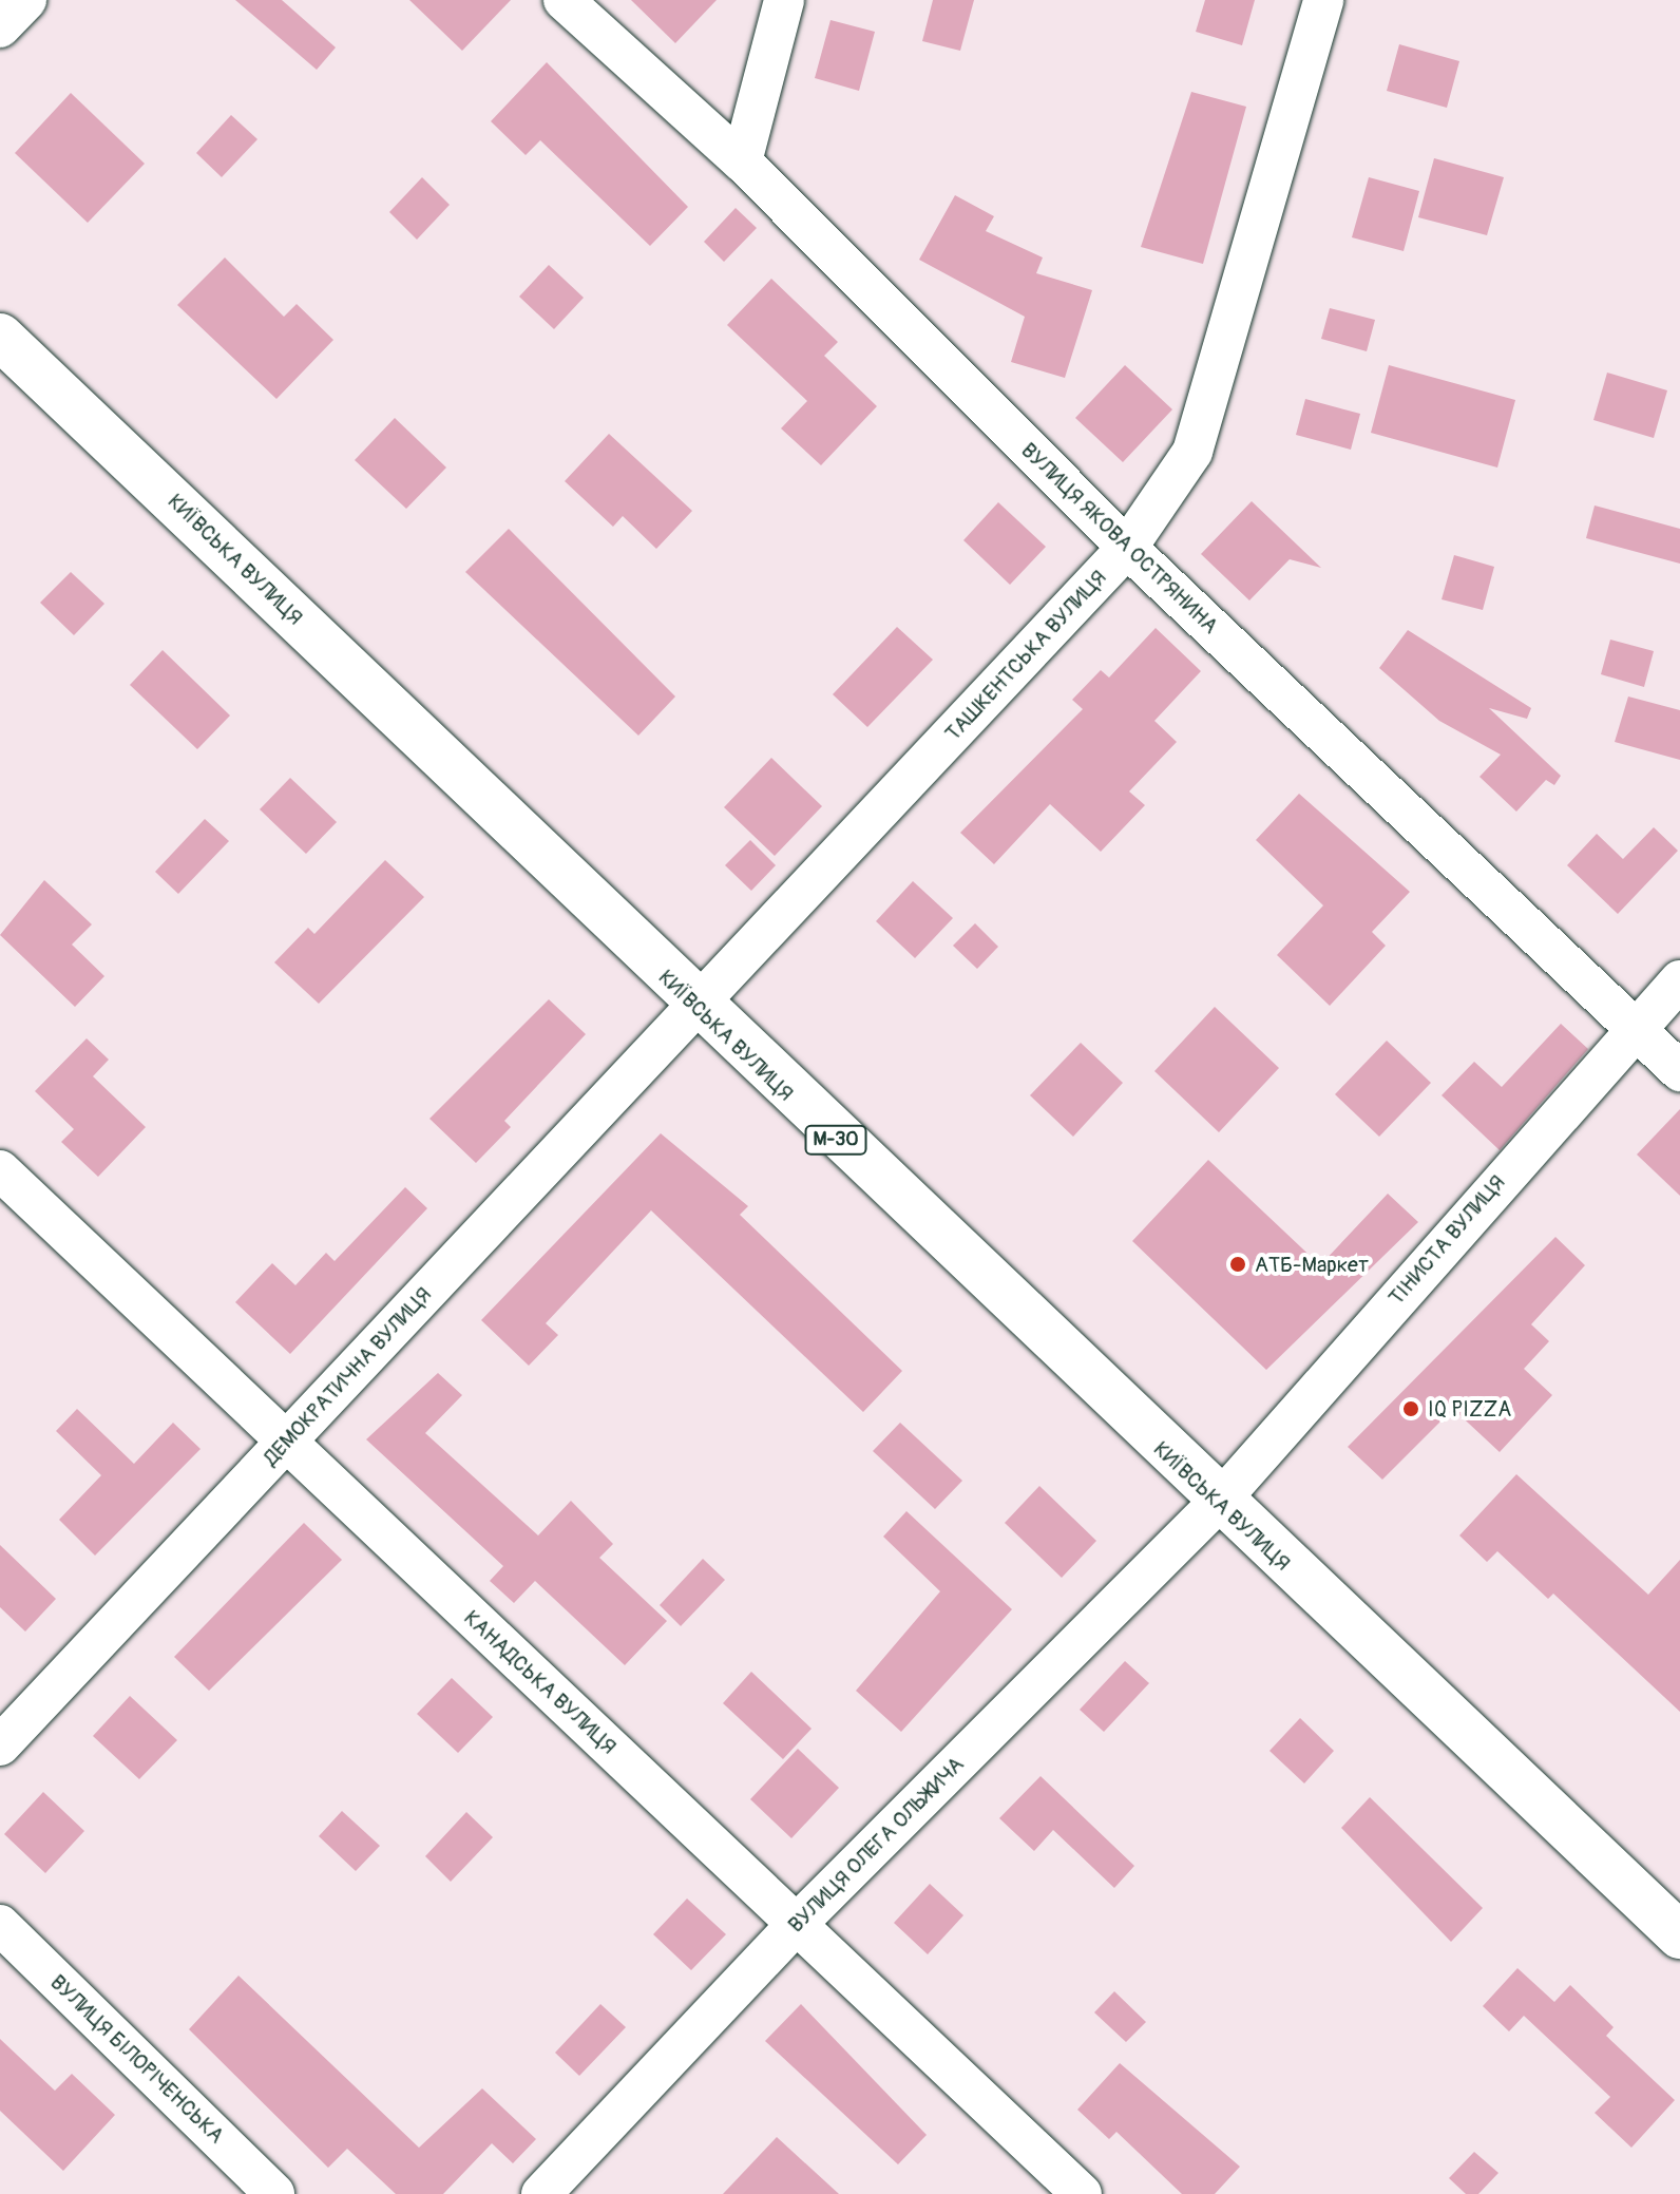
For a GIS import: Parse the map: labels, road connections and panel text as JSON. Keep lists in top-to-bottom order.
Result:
{
  "streets": {
    "highway": ["КИЇВСЬКА ВУЛИЦЯ", "М-30"],
    "street": [
      "ВУЛИЦЯ ЯКОВА ОСТРЯНИНА",
      "ТАШКЕНТСЬКА ВУЛИЦЯ",
      "ТІНИСТА ВУЛИЦЯ",
      "ДЕМОКРАТИЧНА ВУЛИЦЯ",
      "КАНАДСЬКА ВУЛИЦЯ",
      "ВУЛИЦЯ ОЛЕГА ОЛЬЖИЧА",
      "ВУЛИЦЯ БІЛОРІЧЕНСЬКА"
    ]
  },
  "crossings": [
    ["ВУЛИЦЯ ЯКОВА ОСТРЯНИНА", "ТАШКЕНТСЬКА ВУЛИЦЯ"],
    ["ВУЛИЦЯ ЯКОВА ОСТРЯНИНА", "ТІНИСТА ВУЛИЦЯ"],
    ["КИЇВСЬКА ВУЛИЦЯ", "ТАШКЕНТСЬКА ВУЛИЦЯ"],
    ["КИЇВСЬКА ВУЛИЦЯ", "ТІНИСТА ВУЛИЦЯ"],
    ["КИЇВСЬКА ВУЛИЦЯ", "ДЕМОКРАТИЧНА ВУЛИЦЯ"],
    ["КИЇВСЬКА ВУЛИЦЯ", "ВУЛИЦЯ ОЛЕГА ОЛЬЖИЧА"],
    ["ТАШКЕНТСЬКА ВУЛИЦЯ", "ДЕМОКРАТИЧНА ВУЛИЦЯ"],
    ["ТІНИСТА ВУЛИЦЯ", "ВУЛИЦЯ ОЛЕГА ОЛЬЖИЧА"],
    ["ДЕМОКРАТИЧНА ВУЛИЦЯ", "КАНАДСЬКА ВУЛИЦЯ"],
    ["КАНАДСЬКА ВУЛИЦЯ", "ВУЛИЦЯ ОЛЕГА ОЛЬЖИЧА"]
  ],
  "places": ["АТБ-Маркет", "IQ PIZZA"]
}
